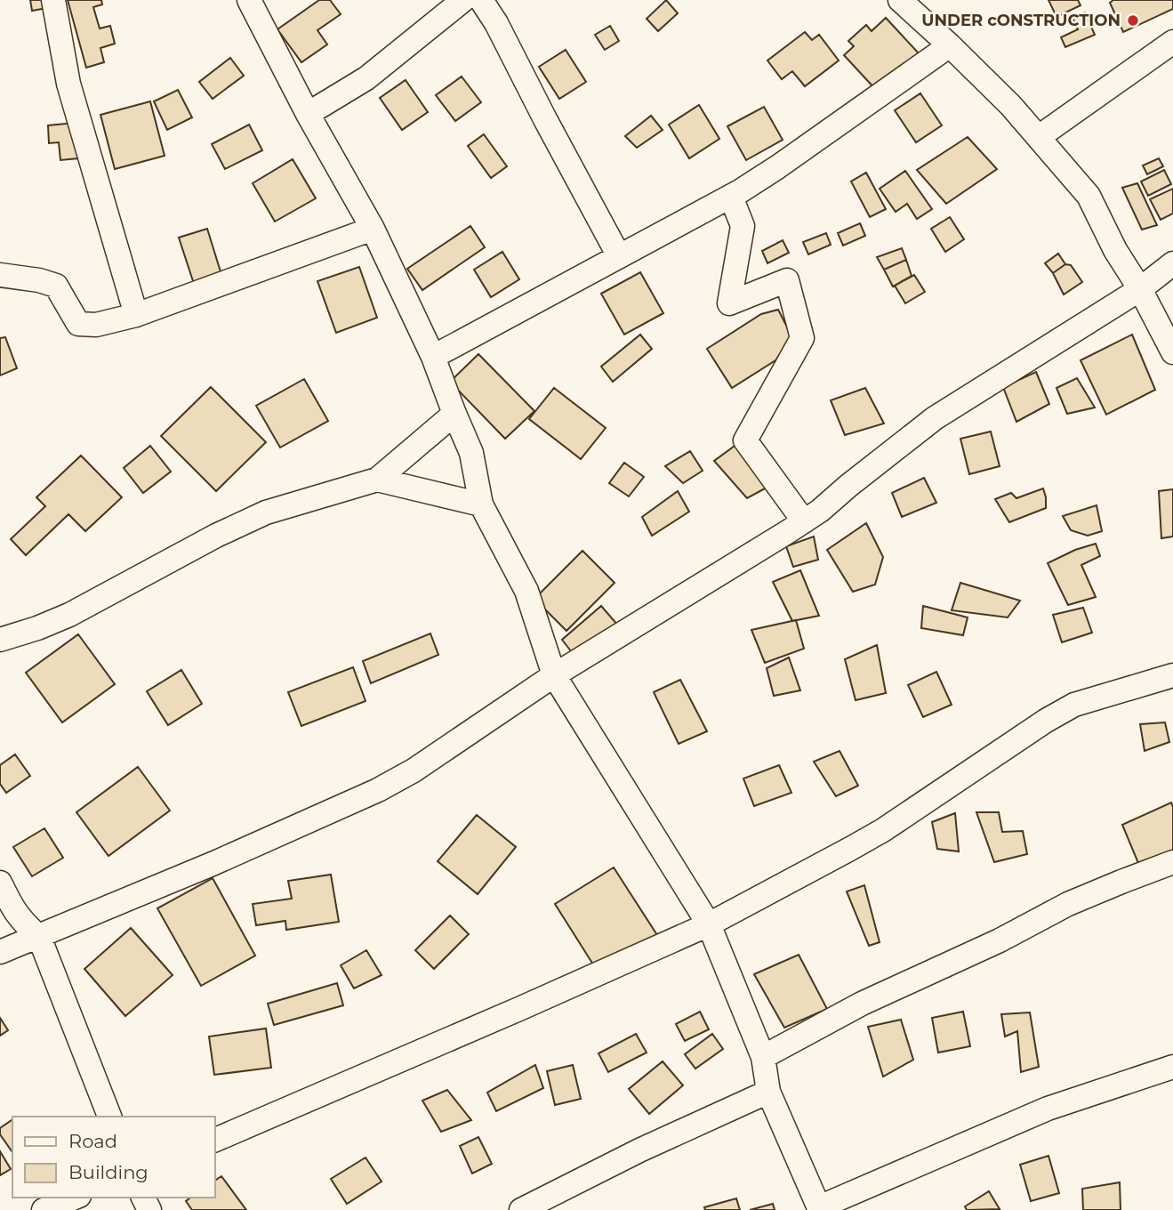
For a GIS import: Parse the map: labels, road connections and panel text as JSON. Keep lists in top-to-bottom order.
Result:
{
  "places": ["UNDER cONSTRUCTION"],
  "legend": ["Road", "Building"]
}
